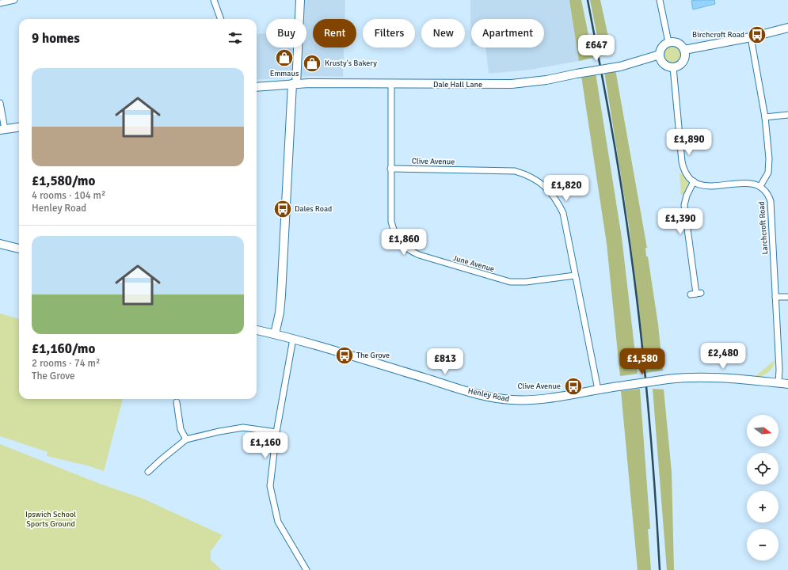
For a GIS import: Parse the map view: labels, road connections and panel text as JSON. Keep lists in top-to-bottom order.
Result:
{
  "streets": {
    "street": [
      "Dale Hall Lane",
      "Clive Avenue",
      "Larchcroft Road",
      "June Avenue",
      "Henley Road"
    ]
  },
  "crossings": [
    ["Dale Hall Lane", "June Avenue"],
    ["Clive Avenue", "June Avenue"],
    ["Clive Avenue", "Henley Road"],
    ["Larchcroft Road", "Henley Road"]
  ],
  "parks": ["Ipswich School Sports Ground"],
  "places": {
    "bus stop": [
      "Birchcroft Road",
      "Dales Road",
      "The Grove",
      "Clive Avenue"
    ],
    "shop": ["Emmaus", "Krusty's Bakery"]
  },
  "north": "right",
  "page": {
    "chip": [
      "Buy",
      "Rent",
      "Filters",
      "New",
      "Apartment"
    ],
    "heading": "9 homes",
    "price": [
      "£647",
      "£1,890",
      "£1,820",
      "£1,390",
      "£1,860",
      "£2,480",
      "£813",
      "£1,580",
      "£1,160"
    ],
    "list": [
      {
        "name": "£1,580/mo",
        "note": "4 rooms · 104 m² · Henley Road"
      },
      {
        "name": "£1,160/mo",
        "note": "2 rooms · 74 m² · The Grove"
      }
    ],
    "map_buttons": ["+", "−"]
  }
}
